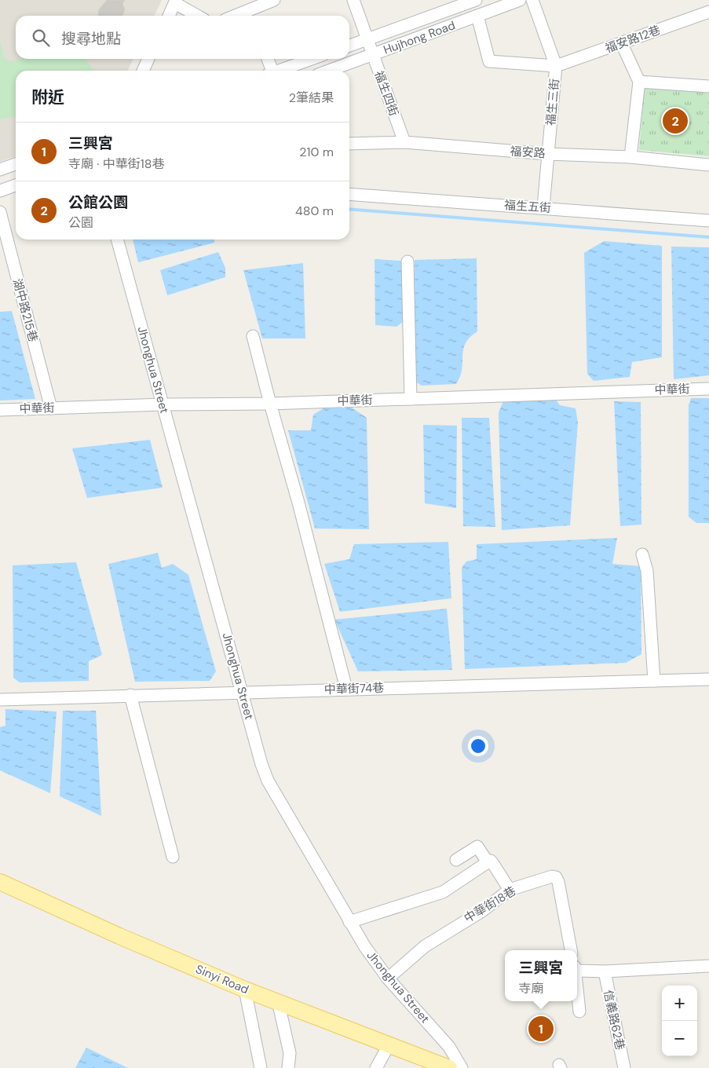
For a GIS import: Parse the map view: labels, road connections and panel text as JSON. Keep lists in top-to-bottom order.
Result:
{
  "streets": {
    "main road": ["Sinyi Road"],
    "street": [
      "Hujhong Road",
      "福安路12巷",
      "福生四街",
      "福生三街",
      "福安路",
      "福生五街",
      "湖中路215巷",
      "Jhonghua Street",
      "中華街",
      "中華街74巷",
      "中華街18巷",
      "信義路62巷"
    ]
  },
  "crossings": [
    ["Hujhong Road", "福生四街"],
    ["福安路12巷", "福生三街"],
    ["福生四街", "福安路"],
    ["福生三街", "福安路"],
    ["福生三街", "福生五街"],
    ["湖中路215巷", "中華街"],
    ["Jhonghua Street", "中華街"],
    ["Jhonghua Street", "中華街74巷"],
    ["Jhonghua Street", "中華街18巷"]
  ],
  "page": {
    "search": "搜尋地點",
    "heading": ["附近", "2筆結果"],
    "pins": ["2", "1"],
    "list": [
      {
        "mark": "1",
        "name": "三興宮",
        "note": "寺廟 · 中華街18巷",
        "value": "210 m"
      },
      {
        "mark": "2",
        "name": "公館公園",
        "note": "公園",
        "value": "480 m"
      }
    ],
    "popup": ["三興宮", "寺廟"],
    "map_buttons": ["+", "−"]
  }
}
